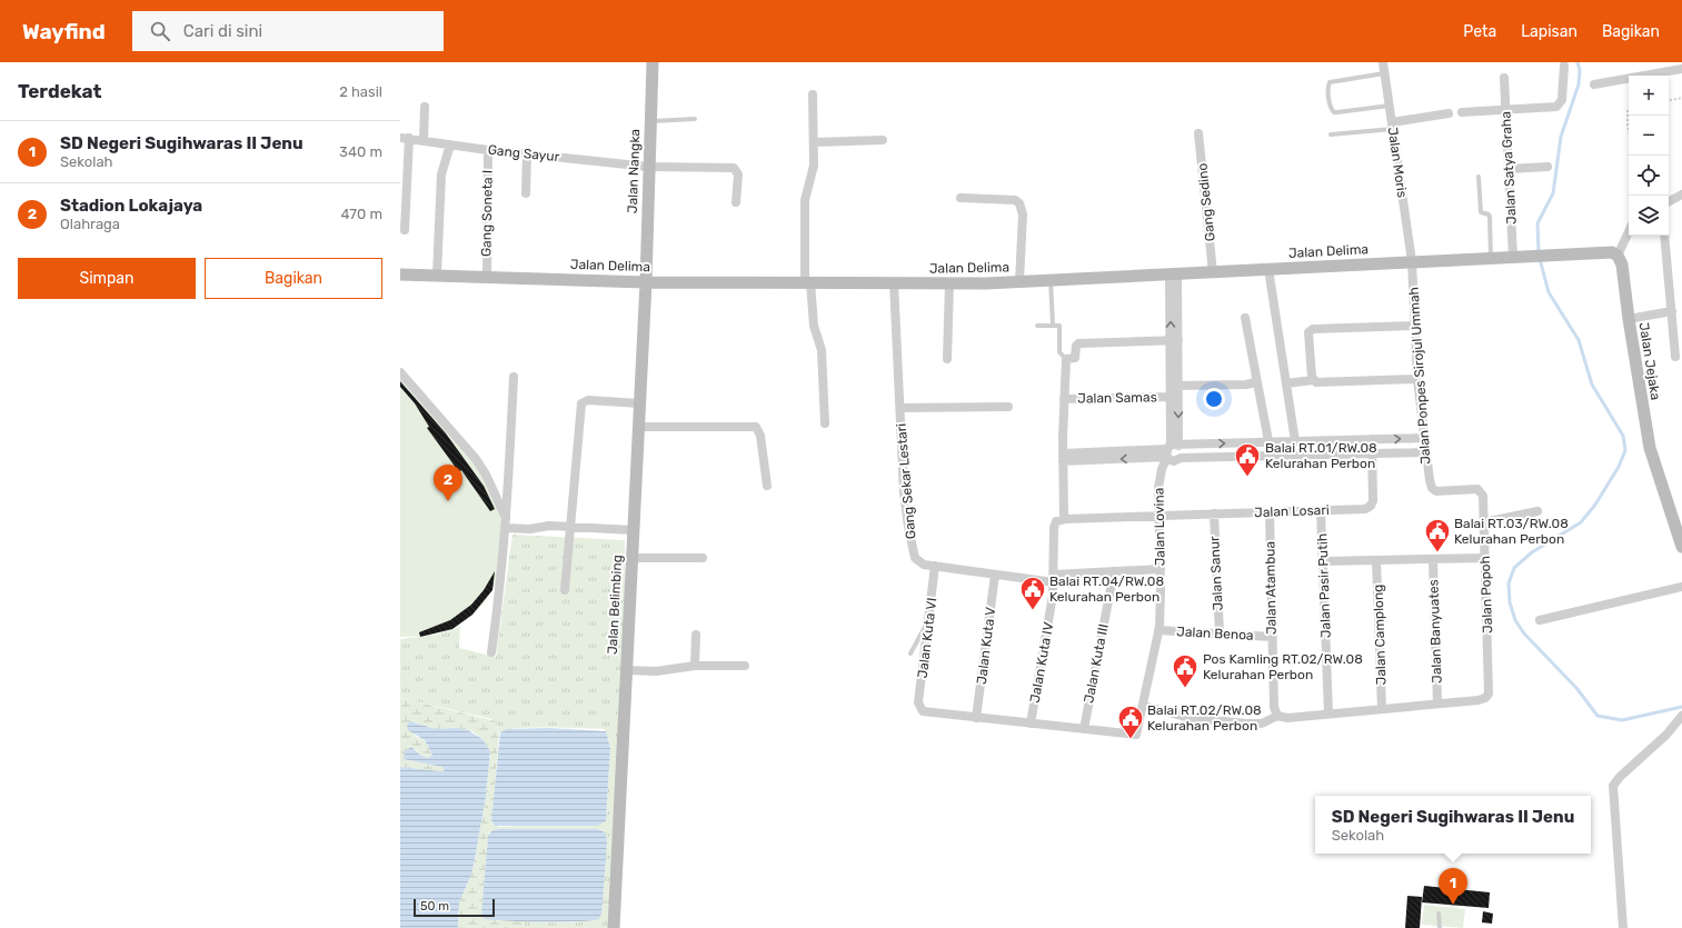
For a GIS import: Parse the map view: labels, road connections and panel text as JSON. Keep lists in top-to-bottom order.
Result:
{
  "streets": {
    "street": [
      "Gang Sayur",
      "Jalan Moris",
      "Jalan Satya Graha",
      "Jalan Nangka",
      "Gang Sedino",
      "Gang Soneta I",
      "Jalan Delima",
      "Jalan Jejaka",
      "Jalan Ponpes Sirojul Ummah",
      "Jalan Samas",
      "Gang Sekar Lestari",
      "Jalan Losari",
      "Jalan Lovina",
      "Jalan Sanur",
      "Jalan Pasir Putih",
      "Jalan Atambua",
      "Jalan Popoh",
      "Jalan Belimbing",
      "Jalan Banyuates",
      "Jalan Benoa",
      "Jalan Camplong",
      "Jalan Kuta VI",
      "Jalan Kuta V",
      "Jalan Kuta IV",
      "Jalan Kuta III"
    ]
  },
  "crossings": [
    ["Gang Sayur", "Jalan Nangka"],
    ["Gang Sayur", "Gang Soneta I"],
    ["Jalan Moris", "Jalan Delima"],
    ["Jalan Moris", "Jalan Ponpes Sirojul Ummah"],
    ["Jalan Satya Graha", "Jalan Delima"],
    ["Jalan Nangka", "Jalan Delima"],
    ["Jalan Nangka", "Jalan Belimbing"],
    ["Gang Sedino", "Jalan Delima"],
    ["Gang Soneta I", "Jalan Delima"],
    ["Jalan Delima", "Jalan Jejaka"],
    ["Jalan Delima", "Jalan Ponpes Sirojul Ummah"],
    ["Jalan Delima", "Gang Sekar Lestari"],
    ["Jalan Delima", "Jalan Belimbing"],
    ["Jalan Ponpes Sirojul Ummah", "Jalan Popoh"],
    ["Gang Sekar Lestari", "Jalan Lovina"],
    ["Gang Sekar Lestari", "Jalan Kuta VI"],
    ["Gang Sekar Lestari", "Jalan Kuta V"],
    ["Gang Sekar Lestari", "Jalan Kuta IV"],
    ["Gang Sekar Lestari", "Jalan Kuta III"],
    ["Jalan Losari", "Jalan Lovina"],
    ["Jalan Losari", "Jalan Sanur"],
    ["Jalan Losari", "Jalan Pasir Putih"],
    ["Jalan Losari", "Jalan Atambua"],
    ["Jalan Losari", "Jalan Kuta IV"],
    ["Jalan Lovina", "Jalan Benoa"],
    ["Jalan Lovina", "Jalan Kuta III"],
    ["Jalan Sanur", "Jalan Benoa"],
    ["Jalan Atambua", "Jalan Benoa"],
    ["Jalan Popoh", "Jalan Banyuates"],
    ["Jalan Kuta VI", "Jalan Kuta V"]
  ],
  "places": {
    "public building": [
      "Balai RT.01/RW.08 Kelurahan Perbon",
      "Balai RT.03/RW.08 Kelurahan Perbon",
      "Balai RT.04/RW.08 Kelurahan Perbon",
      "Pos Kamling RT.02/RW.08 Kelurahan Perbon",
      "Balai RT.02/RW.08 Kelurahan Perbon"
    ]
  },
  "scale_bar": "50 m",
  "page": {
    "header": "Wayfind",
    "search": "Cari di sini",
    "nav": ["Peta", "Lapisan", "Bagikan"],
    "heading": ["Terdekat", "2 hasil"],
    "map_buttons": ["+", "−"],
    "list": [
      {
        "mark": "1",
        "name": "SD Negeri Sugihwaras II Jenu",
        "note": "Sekolah",
        "value": "340 m"
      },
      {
        "mark": "2",
        "name": "Stadion Lokajaya",
        "note": "Olahraga",
        "value": "470 m"
      }
    ],
    "buttons": ["Simpan", "Bagikan"],
    "pins": ["2", "1"],
    "popup": ["SD Negeri Sugihwaras II Jenu", "Sekolah"],
    "scale": "50 m"
  }
}
